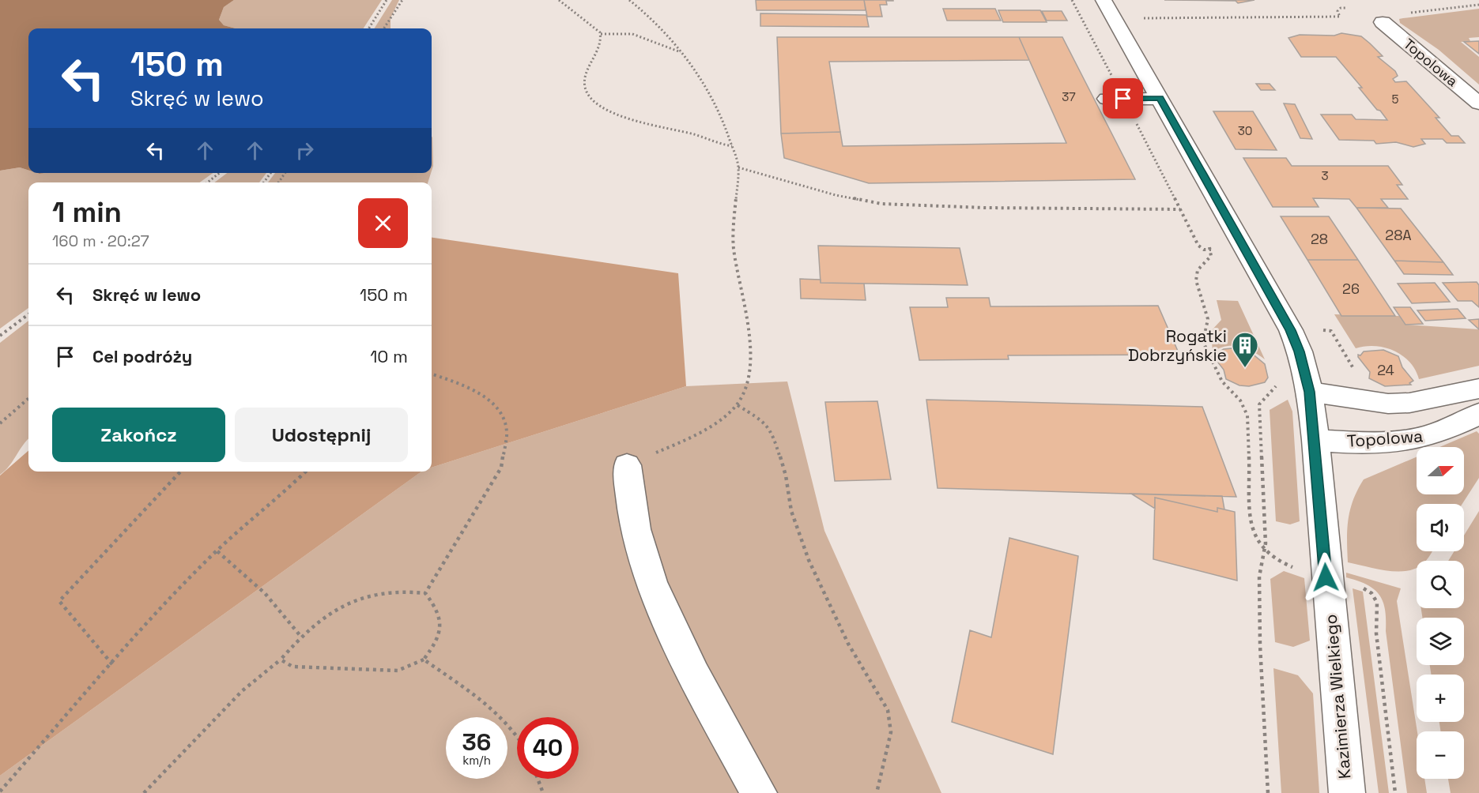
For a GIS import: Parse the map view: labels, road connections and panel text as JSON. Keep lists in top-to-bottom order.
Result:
{
  "streets": {
    "street": ["Topolowa", "Kazimierza Wielkiego"]
  },
  "crossings": [
    ["Topolowa", "Kazimierza Wielkiego"]
  ],
  "places": {
    "building": ["Rogatki Dobrzyńskie"]
  },
  "house_numbers": [
    "37",
    "5",
    "30",
    "3",
    "28A",
    "28",
    "26",
    "24"
  ],
  "north": "right",
  "page": {
    "turn": ["150 m", "Skręć w lewo"],
    "heading": ["1 min", "160 m · 20:27"],
    "list": [
      {
        "name": "Skręć w lewo",
        "value": "150 m"
      },
      {
        "name": "Cel podróży",
        "value": "10 m"
      }
    ],
    "buttons": ["Zakończ", "Udostępnij"],
    "map_buttons": ["+", "−"],
    "speed": "36 km/h",
    "limit": "40"
  }
}
